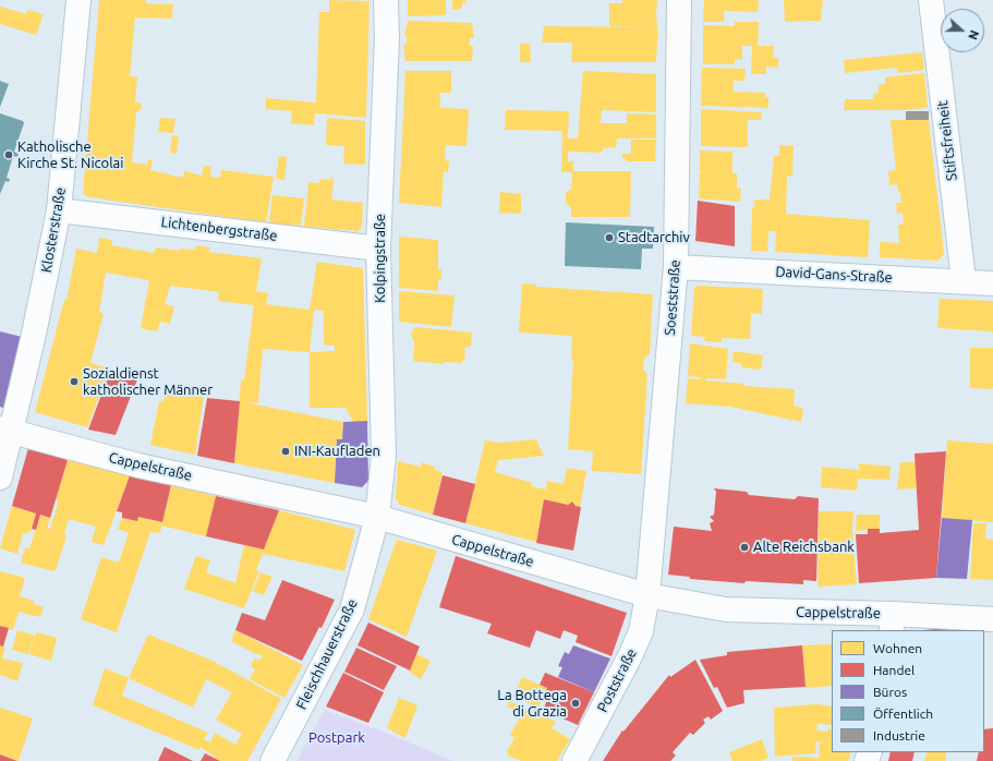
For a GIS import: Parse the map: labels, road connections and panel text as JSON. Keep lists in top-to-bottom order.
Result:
{
  "streets": {
    "street": [
      "Stiftsfreiheit",
      "Lichtenbergstraße",
      "Klosterstraße",
      "Kolpingstraße",
      "David-Gans-Straße",
      "Soeststraße",
      "Cappelstraße",
      "Fleischhauerstraße",
      "Poststraße"
    ]
  },
  "crossings": [
    ["Stiftsfreiheit", "David-Gans-Straße"],
    ["Lichtenbergstraße", "Klosterstraße"],
    ["Lichtenbergstraße", "Kolpingstraße"],
    ["Klosterstraße", "Cappelstraße"],
    ["Kolpingstraße", "Cappelstraße"],
    ["Kolpingstraße", "Fleischhauerstraße"],
    ["David-Gans-Straße", "Soeststraße"],
    ["Soeststraße", "Cappelstraße"],
    ["Soeststraße", "Poststraße"],
    ["Cappelstraße", "Fleischhauerstraße"],
    ["Cappelstraße", "Poststraße"]
  ],
  "parks": ["Postpark"],
  "places": [
    "Katholische Kirche St. Nicolai",
    "Stadtarchiv",
    "Sozialdienst katholischer Männer",
    "INI-Kaufladen",
    "Alte Reichsbank",
    "La Bottega di Grazia"
  ],
  "legend": [
    "Wohnen",
    "Handel",
    "Büros",
    "Öffentlich",
    "Industrie"
  ],
  "north": "right"
}
